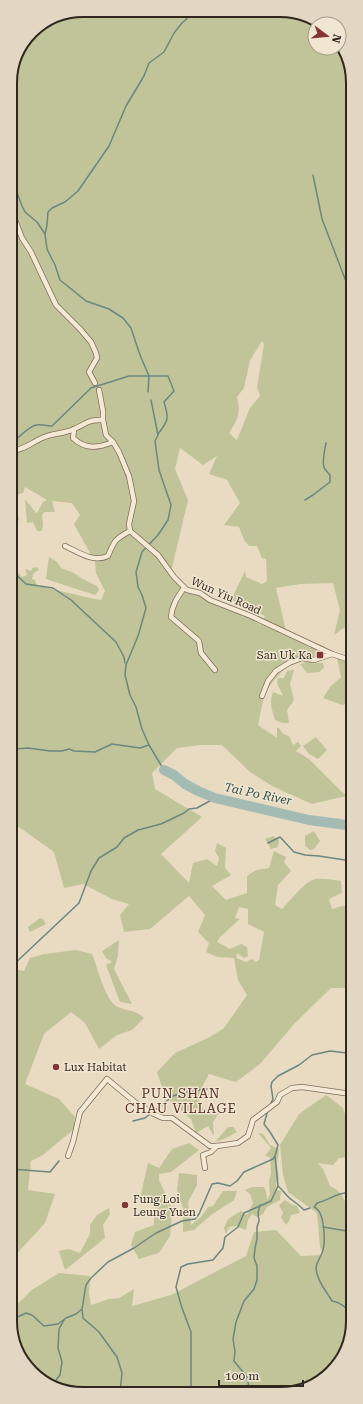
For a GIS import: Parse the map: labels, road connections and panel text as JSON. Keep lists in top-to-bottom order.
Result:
{
  "streets": {
    "street": ["Wun Yiu Road"]
  },
  "districts": ["PUN SHAN CHAU VILLAGE"],
  "water": ["Tai Po River"],
  "places": {
    "transit": ["San Uk Ka"],
    "other": ["Lux Habitat", "Fung Loi Leung Yuen"]
  },
  "scale_bar": "100 m",
  "north": "right"
}
